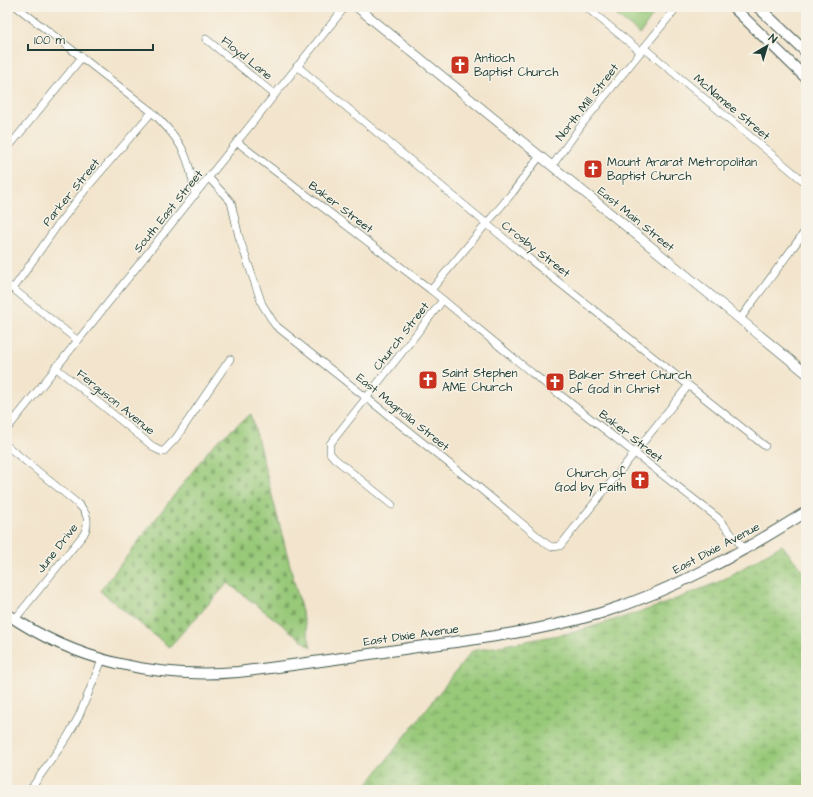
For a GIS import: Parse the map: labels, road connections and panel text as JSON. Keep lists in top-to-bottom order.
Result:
{
  "streets": {
    "main road": ["East Main Street", "East Dixie Avenue"],
    "street": [
      "Floyd Lane",
      "North Mill Street",
      "McNamee Street",
      "Parker Street",
      "Baker Street",
      "South East Street",
      "Crosby Street",
      "Church Street",
      "Ferguson Avenue",
      "East Magnolia Street",
      "June Drive"
    ]
  },
  "crossings": [
    ["Floyd Lane", "South East Street"],
    ["North Mill Street", "McNamee Street"],
    ["North Mill Street", "East Main Street"],
    ["Baker Street", "South East Street"],
    ["Baker Street", "Church Street"],
    ["Baker Street", "East Magnolia Street"],
    ["Baker Street", "East Dixie Avenue"],
    ["South East Street", "Crosby Street"],
    ["South East Street", "Ferguson Avenue"],
    ["South East Street", "East Magnolia Street"],
    ["East Main Street", "Church Street"],
    ["Crosby Street", "Church Street"],
    ["Church Street", "East Magnolia Street"],
    ["June Drive", "East Dixie Avenue"]
  ],
  "places": {
    "church": [
      "Antioch Baptist Church",
      "Mount Ararat Metropolitan Baptist Church",
      "Saint Stephen AME Church",
      "Baker Street Church of God in Christ",
      "Church of God by Faith"
    ]
  },
  "scale_bar": "100 m",
  "north": "top right"
}
